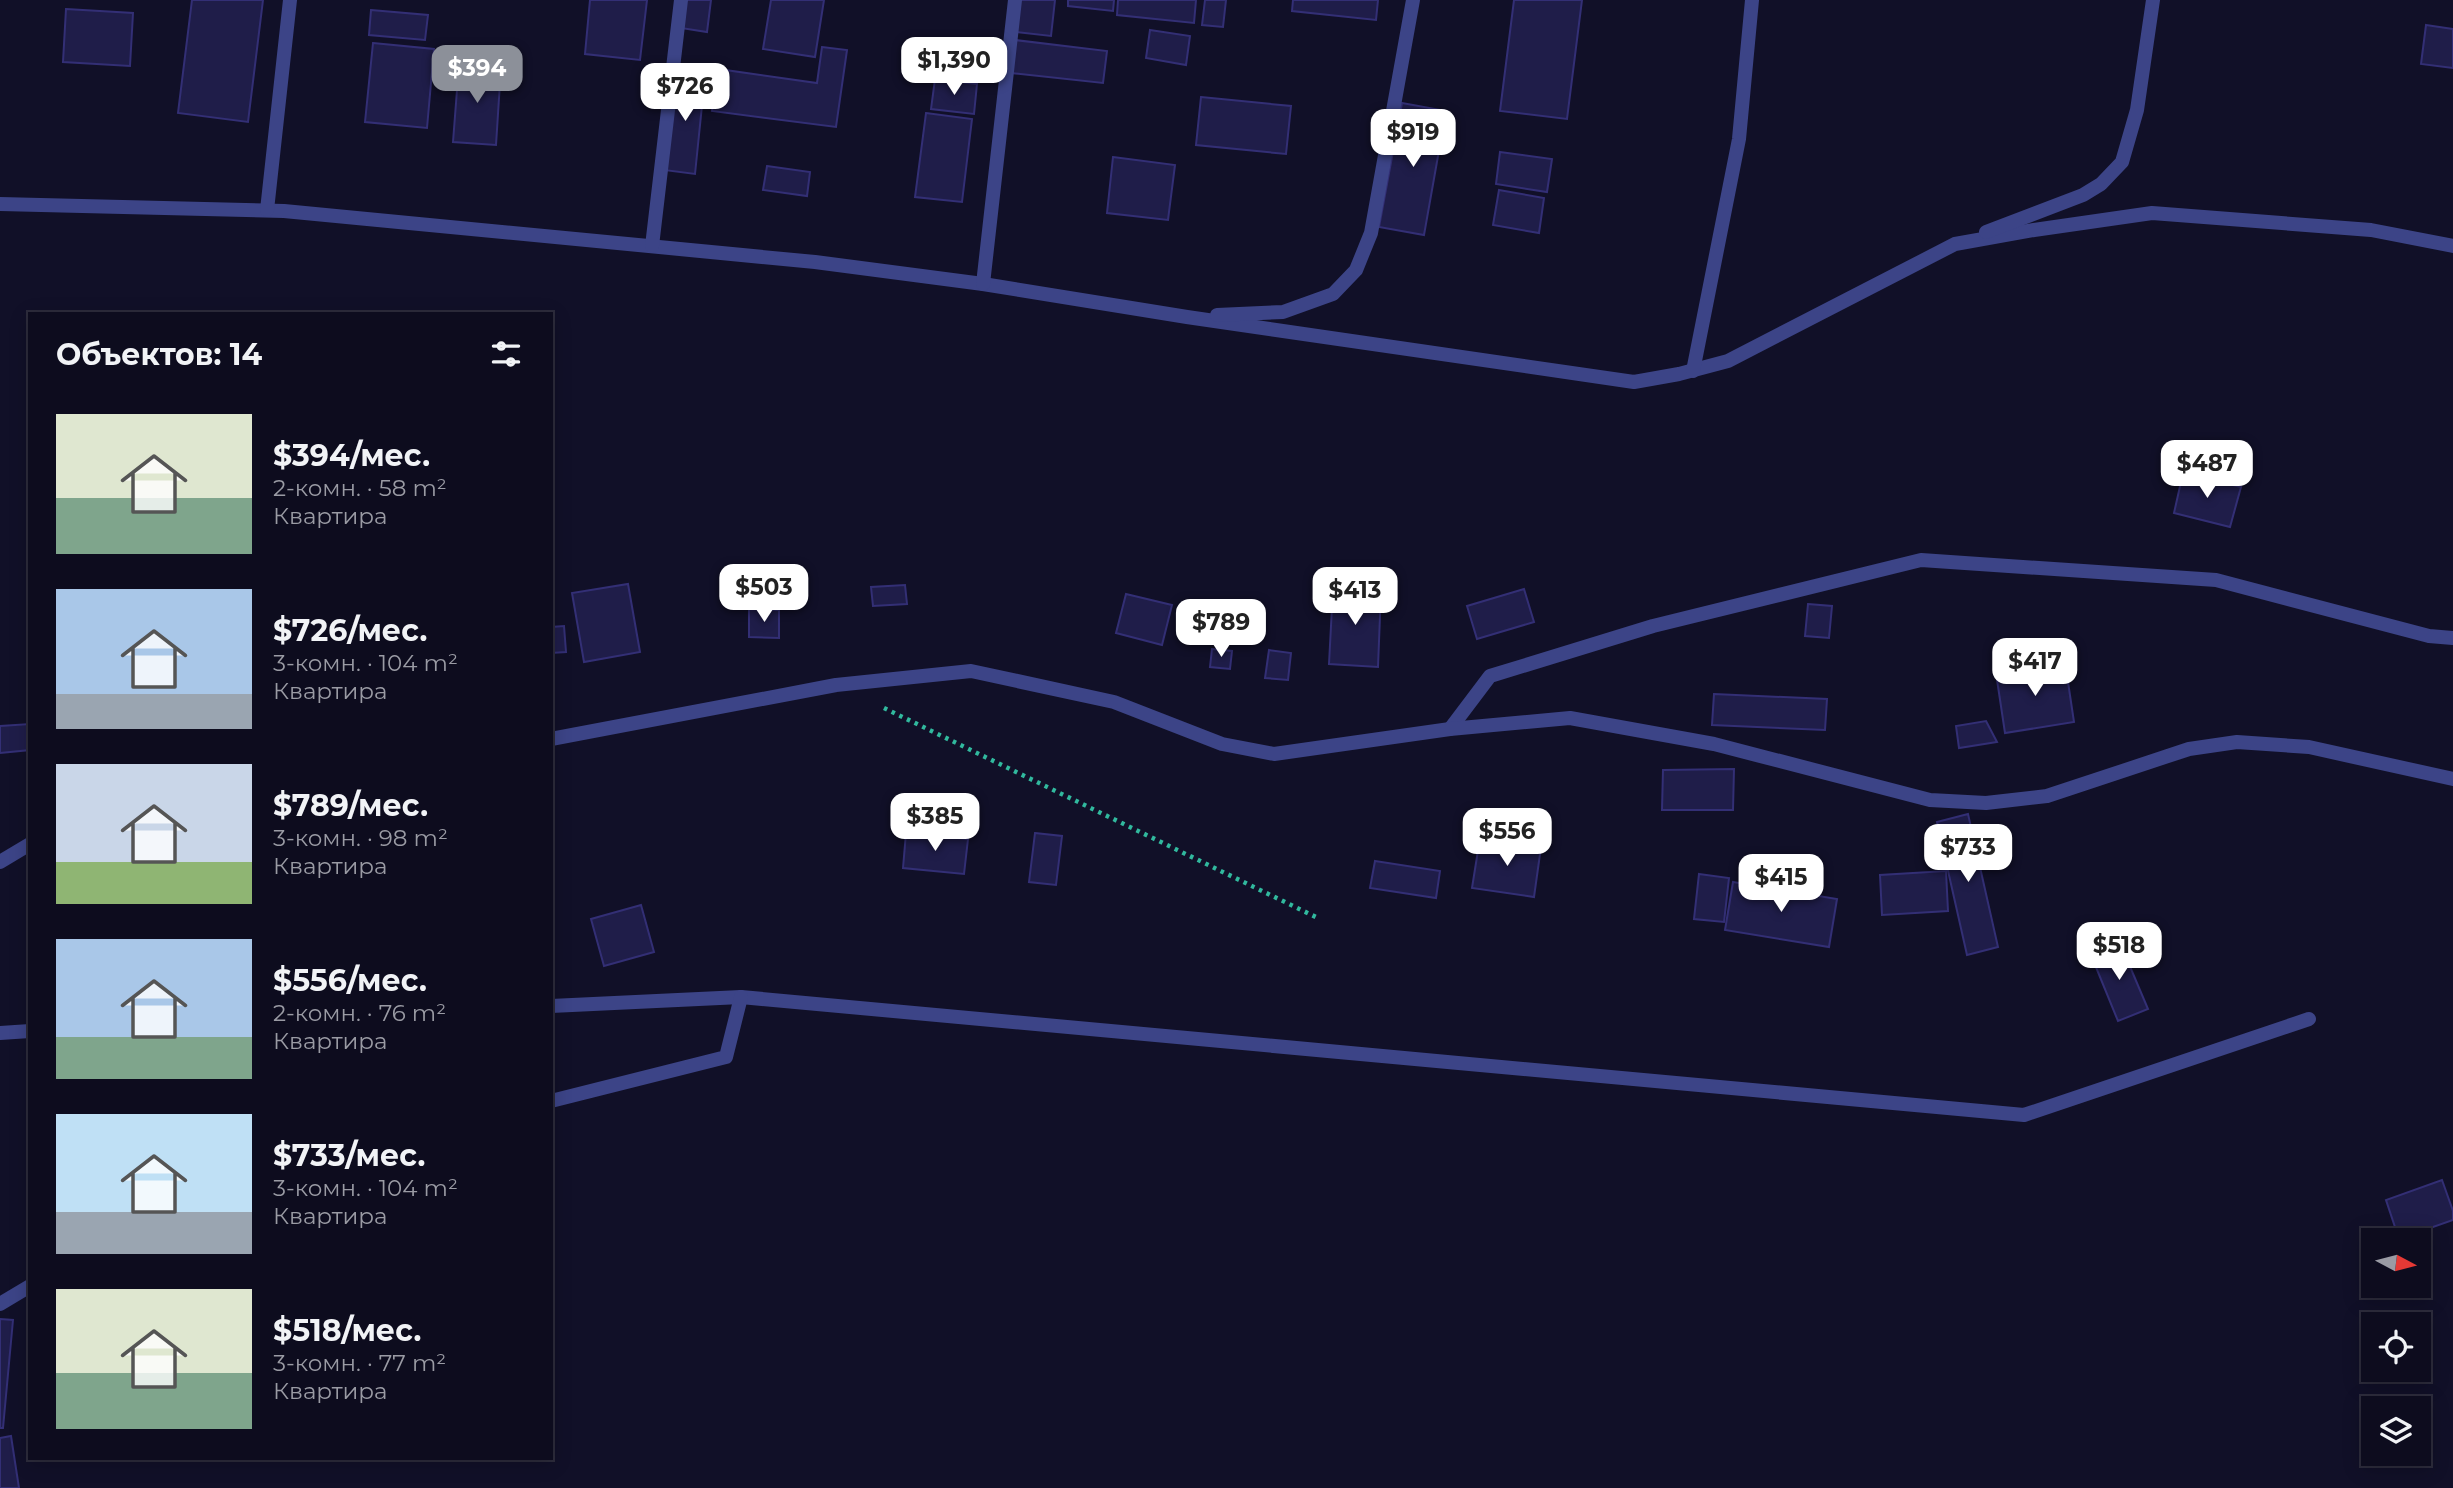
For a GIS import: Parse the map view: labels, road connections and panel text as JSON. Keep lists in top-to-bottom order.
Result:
{
  "north": "right",
  "page": {
    "price": [
      "$1,390",
      "$394",
      "$726",
      "$919",
      "$487",
      "$503",
      "$413",
      "$789",
      "$417",
      "$385",
      "$556",
      "$733",
      "$415",
      "$518"
    ],
    "heading": "Объектов: 14",
    "list": [
      {
        "name": "$394/мес.",
        "note": "2-комн. · 58 m² · Квартира"
      },
      {
        "name": "$726/мес.",
        "note": "3-комн. · 104 m² · Квартира"
      },
      {
        "name": "$789/мес.",
        "note": "3-комн. · 98 m² · Квартира"
      },
      {
        "name": "$556/мес.",
        "note": "2-комн. · 76 m² · Квартира"
      },
      {
        "name": "$733/мес.",
        "note": "3-комн. · 104 m² · Квартира"
      },
      {
        "name": "$518/мес.",
        "note": "3-комн. · 77 m² · Квартира"
      }
    ]
  }
}
